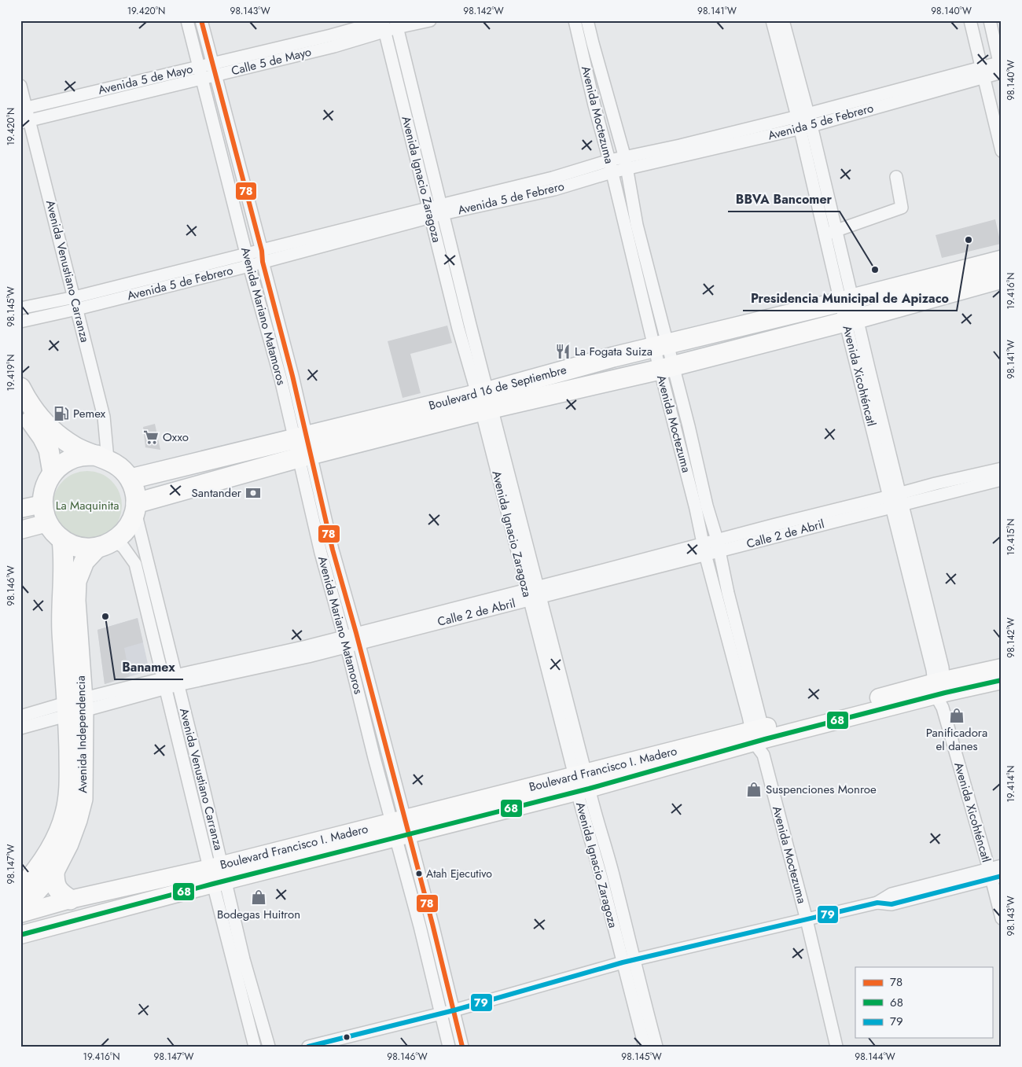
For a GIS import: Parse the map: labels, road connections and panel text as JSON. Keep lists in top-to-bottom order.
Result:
{
  "streets": {
    "main road": ["Boulevard 16 de Septiembre", "Avenida Independencia", "Boulevard Francisco I. Madero"],
    "street": [
      "Calle 5 de Mayo",
      "Avenida 5 de Mayo",
      "Avenida Moctezuma",
      "Avenida 5 de Febrero",
      "Avenida Ignacio Zaragoza",
      "Avenida Venustiano Carranza",
      "Avenida Mariano Matamoros",
      "Avenida Xicohténcatl",
      "Calle 2 de Abril"
    ]
  },
  "crossings": [
    ["Calle 5 de Mayo", "Avenida 5 de Mayo"],
    ["Calle 5 de Mayo", "Avenida Ignacio Zaragoza"],
    ["Calle 5 de Mayo", "Avenida Venustiano Carranza"],
    ["Calle 5 de Mayo", "Avenida Mariano Matamoros"],
    ["Avenida 5 de Mayo", "Avenida Venustiano Carranza"],
    ["Avenida 5 de Mayo", "Avenida Mariano Matamoros"],
    ["Avenida Moctezuma", "Avenida 5 de Febrero"],
    ["Avenida Moctezuma", "Boulevard 16 de Septiembre"],
    ["Avenida Moctezuma", "Calle 2 de Abril"],
    ["Avenida Moctezuma", "Boulevard Francisco I. Madero"],
    ["Avenida 5 de Febrero", "Avenida Ignacio Zaragoza"],
    ["Avenida 5 de Febrero", "Avenida Venustiano Carranza"],
    ["Avenida 5 de Febrero", "Avenida Mariano Matamoros"],
    ["Avenida 5 de Febrero", "Avenida Xicohténcatl"],
    ["Avenida Ignacio Zaragoza", "Boulevard 16 de Septiembre"],
    ["Avenida Ignacio Zaragoza", "Calle 2 de Abril"],
    ["Avenida Ignacio Zaragoza", "Boulevard Francisco I. Madero"],
    ["Avenida Venustiano Carranza", "Boulevard 16 de Septiembre"],
    ["Avenida Venustiano Carranza", "Calle 2 de Abril"],
    ["Avenida Venustiano Carranza", "Avenida Independencia"],
    ["Avenida Venustiano Carranza", "Boulevard Francisco I. Madero"],
    ["Avenida Mariano Matamoros", "Boulevard 16 de Septiembre"],
    ["Avenida Mariano Matamoros", "Calle 2 de Abril"],
    ["Avenida Mariano Matamoros", "Boulevard Francisco I. Madero"],
    ["Avenida Xicohténcatl", "Boulevard 16 de Septiembre"],
    ["Avenida Xicohténcatl", "Calle 2 de Abril"],
    ["Avenida Xicohténcatl", "Boulevard Francisco I. Madero"],
    ["Boulevard 16 de Septiembre", "Avenida Independencia"],
    ["Calle 2 de Abril", "Avenida Independencia"]
  ],
  "parks": ["La Maquinita"],
  "places": {
    "other": [
      "Presidencia Municipal de Apizaco",
      "BBVA Bancomer",
      "Banamex",
      "Atah Ejecutivo"
    ],
    "restaurant": ["La Fogata Suiza"],
    "fuel station": ["Pemex"],
    "supermarket": ["Oxxo"],
    "bank": ["Santander"],
    "shop": ["Panificadora el danes", "Suspenciones Monroe", "Bodegas Huitron"]
  },
  "lines": ["transit line 78", "transit line 68", "transit line 79"],
  "legend": ["78", "68", "79"],
  "coordinates": [
    "19.420°N",
    "98.143°W",
    "98.142°W",
    "98.141°W",
    "98.140°W",
    "19.416°N",
    "98.145°W",
    "19.419°N",
    "19.415°N",
    "98.146°W",
    "19.414°N",
    "98.147°W",
    "98.144°W"
  ]
}
